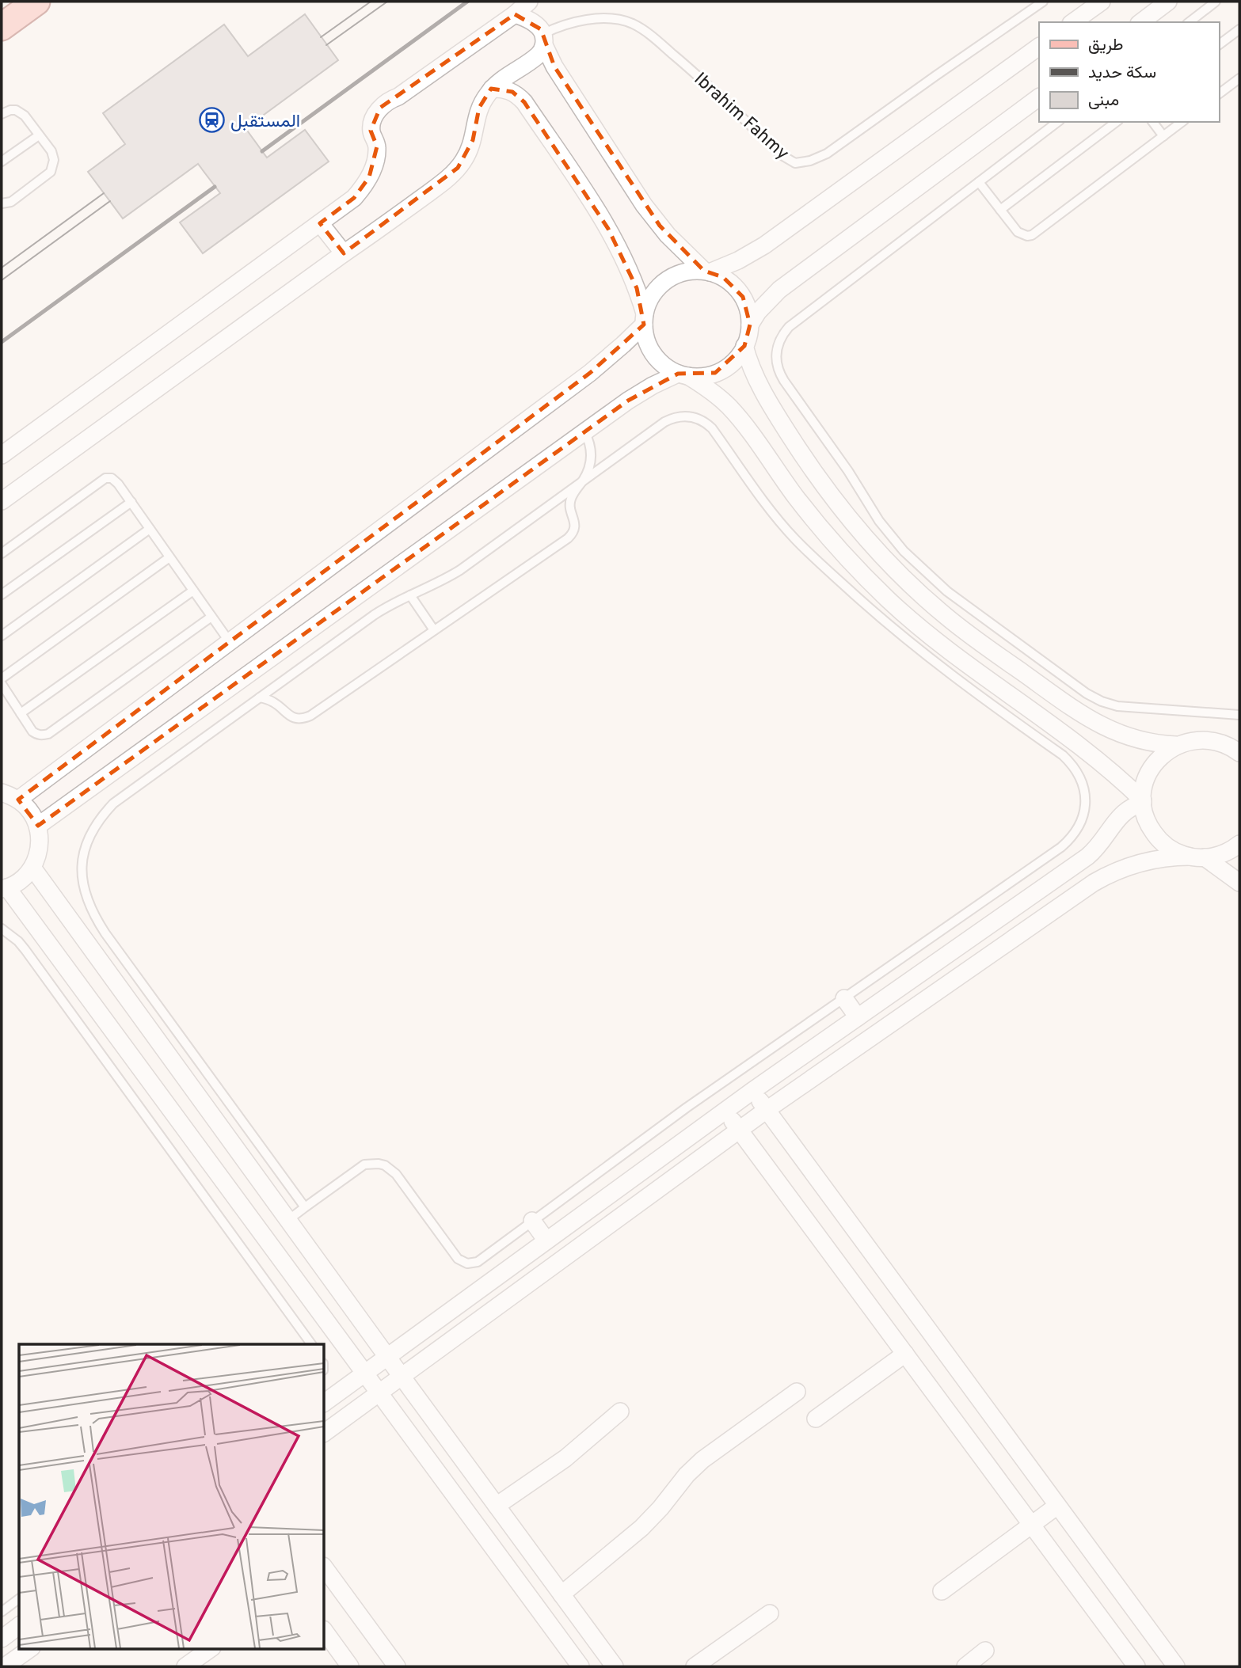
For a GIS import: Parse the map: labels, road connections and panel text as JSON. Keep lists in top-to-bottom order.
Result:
{
  "streets": {
    "lane": ["Ibrahim Fahmy"]
  },
  "places": {
    "station": ["المستقبل"]
  },
  "legend": ["طريق", "سكة حديد", "مبنى"]
}
